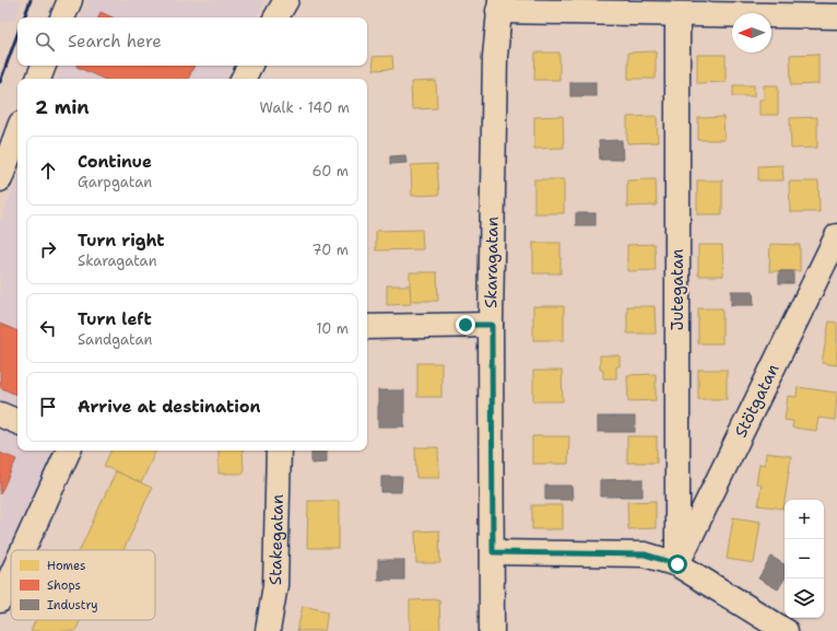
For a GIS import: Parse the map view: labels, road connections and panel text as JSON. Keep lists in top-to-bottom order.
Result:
{
  "streets": {
    "street": [
      "Skaragatan",
      "Jutegatan",
      "Stötgatan",
      "Stakegatan"
    ]
  },
  "crossings": [
    ["Jutegatan", "Stötgatan"]
  ],
  "legend": ["Homes", "Shops", "Industry"],
  "north": "left",
  "page": {
    "search": "Search here",
    "heading": ["2 min", "Walk · 140 m"],
    "list": [
      ["Continue", "Garpgatan", "60 m"],
      ["Turn right", "Skaragatan", "70 m"],
      ["Turn left", "Sandgatan", "10 m"],
      "Arrive at destination"
    ],
    "map_buttons": ["+", "−"]
  }
}
